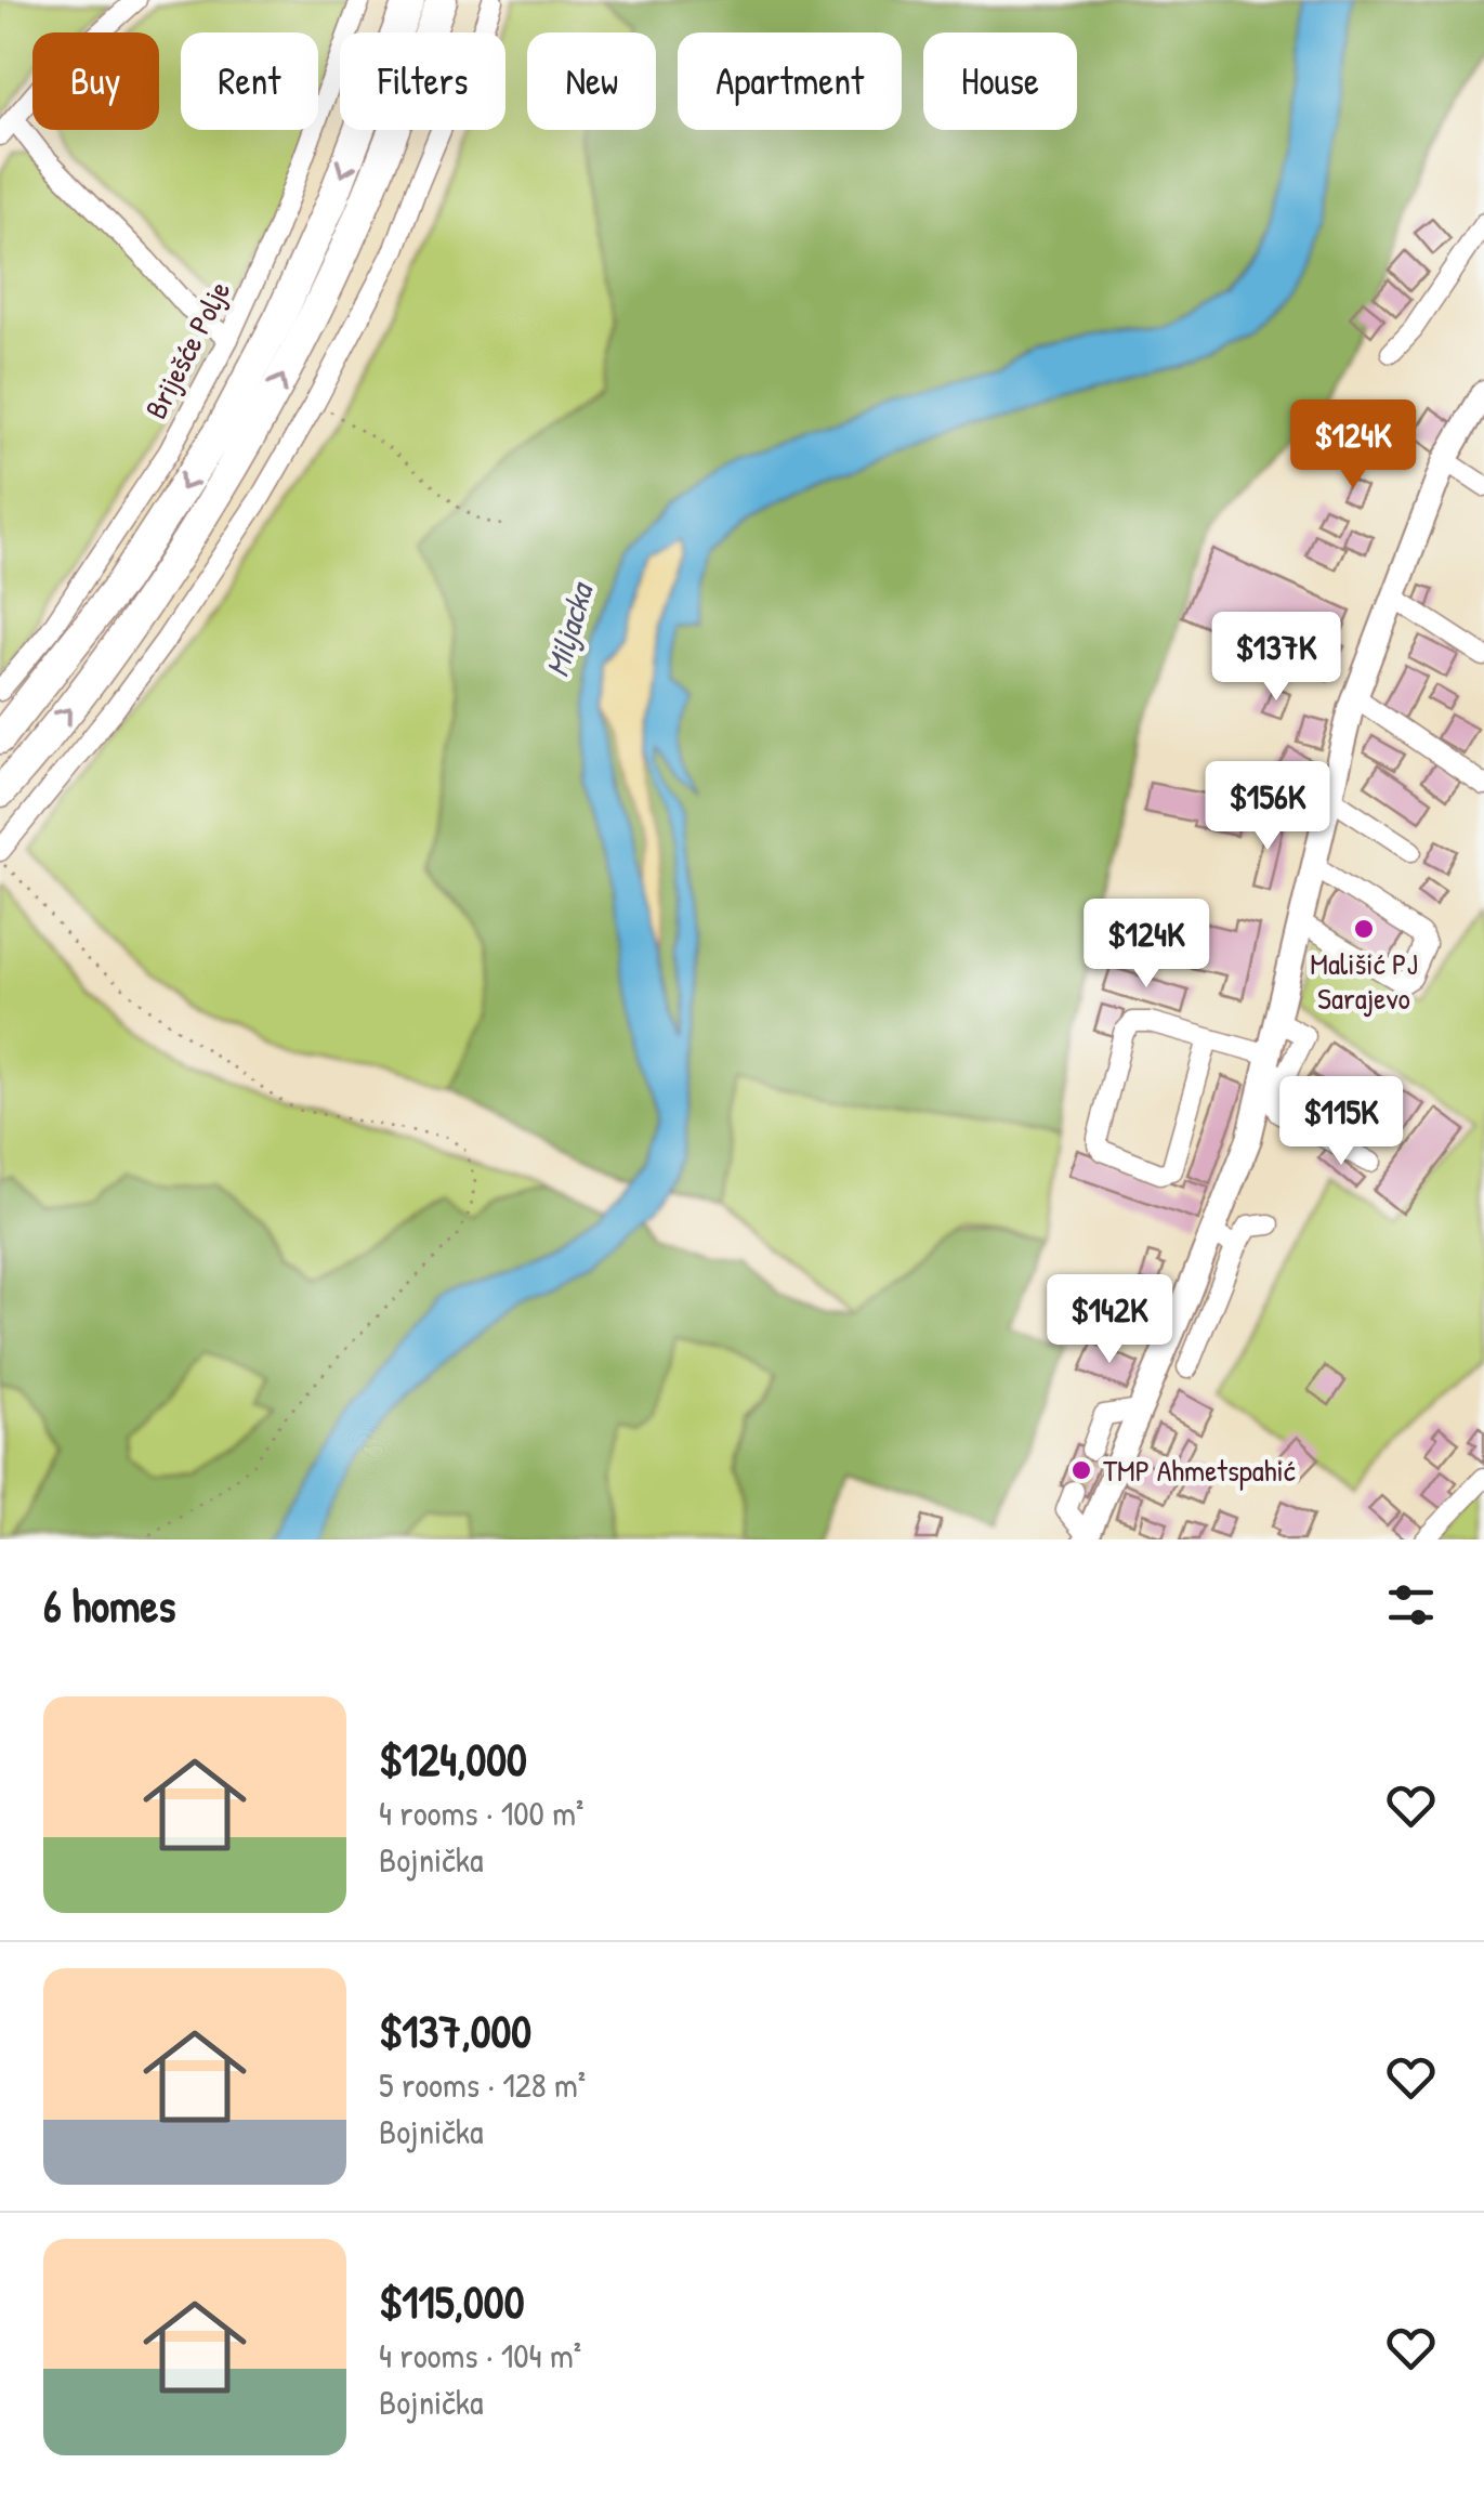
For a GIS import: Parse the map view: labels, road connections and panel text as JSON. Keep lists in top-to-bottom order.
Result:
{
  "streets": {
    "street": ["Briješće Polje"]
  },
  "water": ["Miljacka"],
  "places": ["Mališić PJ Sarajevo", "TMP Ahmetspahić"],
  "page": {
    "chip": [
      "Buy",
      "Rent",
      "Filters",
      "New",
      "Apartment",
      "House"
    ],
    "price": [
      "$124K",
      "$137K",
      "$156K",
      "$124K",
      "$115K",
      "$142K"
    ],
    "heading": "6 homes",
    "list": [
      {
        "name": "$124,000",
        "note": "4 rooms · 100 m² · Bojnička"
      },
      {
        "name": "$137,000",
        "note": "5 rooms · 128 m² · Bojnička"
      },
      {
        "name": "$115,000",
        "note": "4 rooms · 104 m² · Bojnička"
      }
    ]
  }
}
